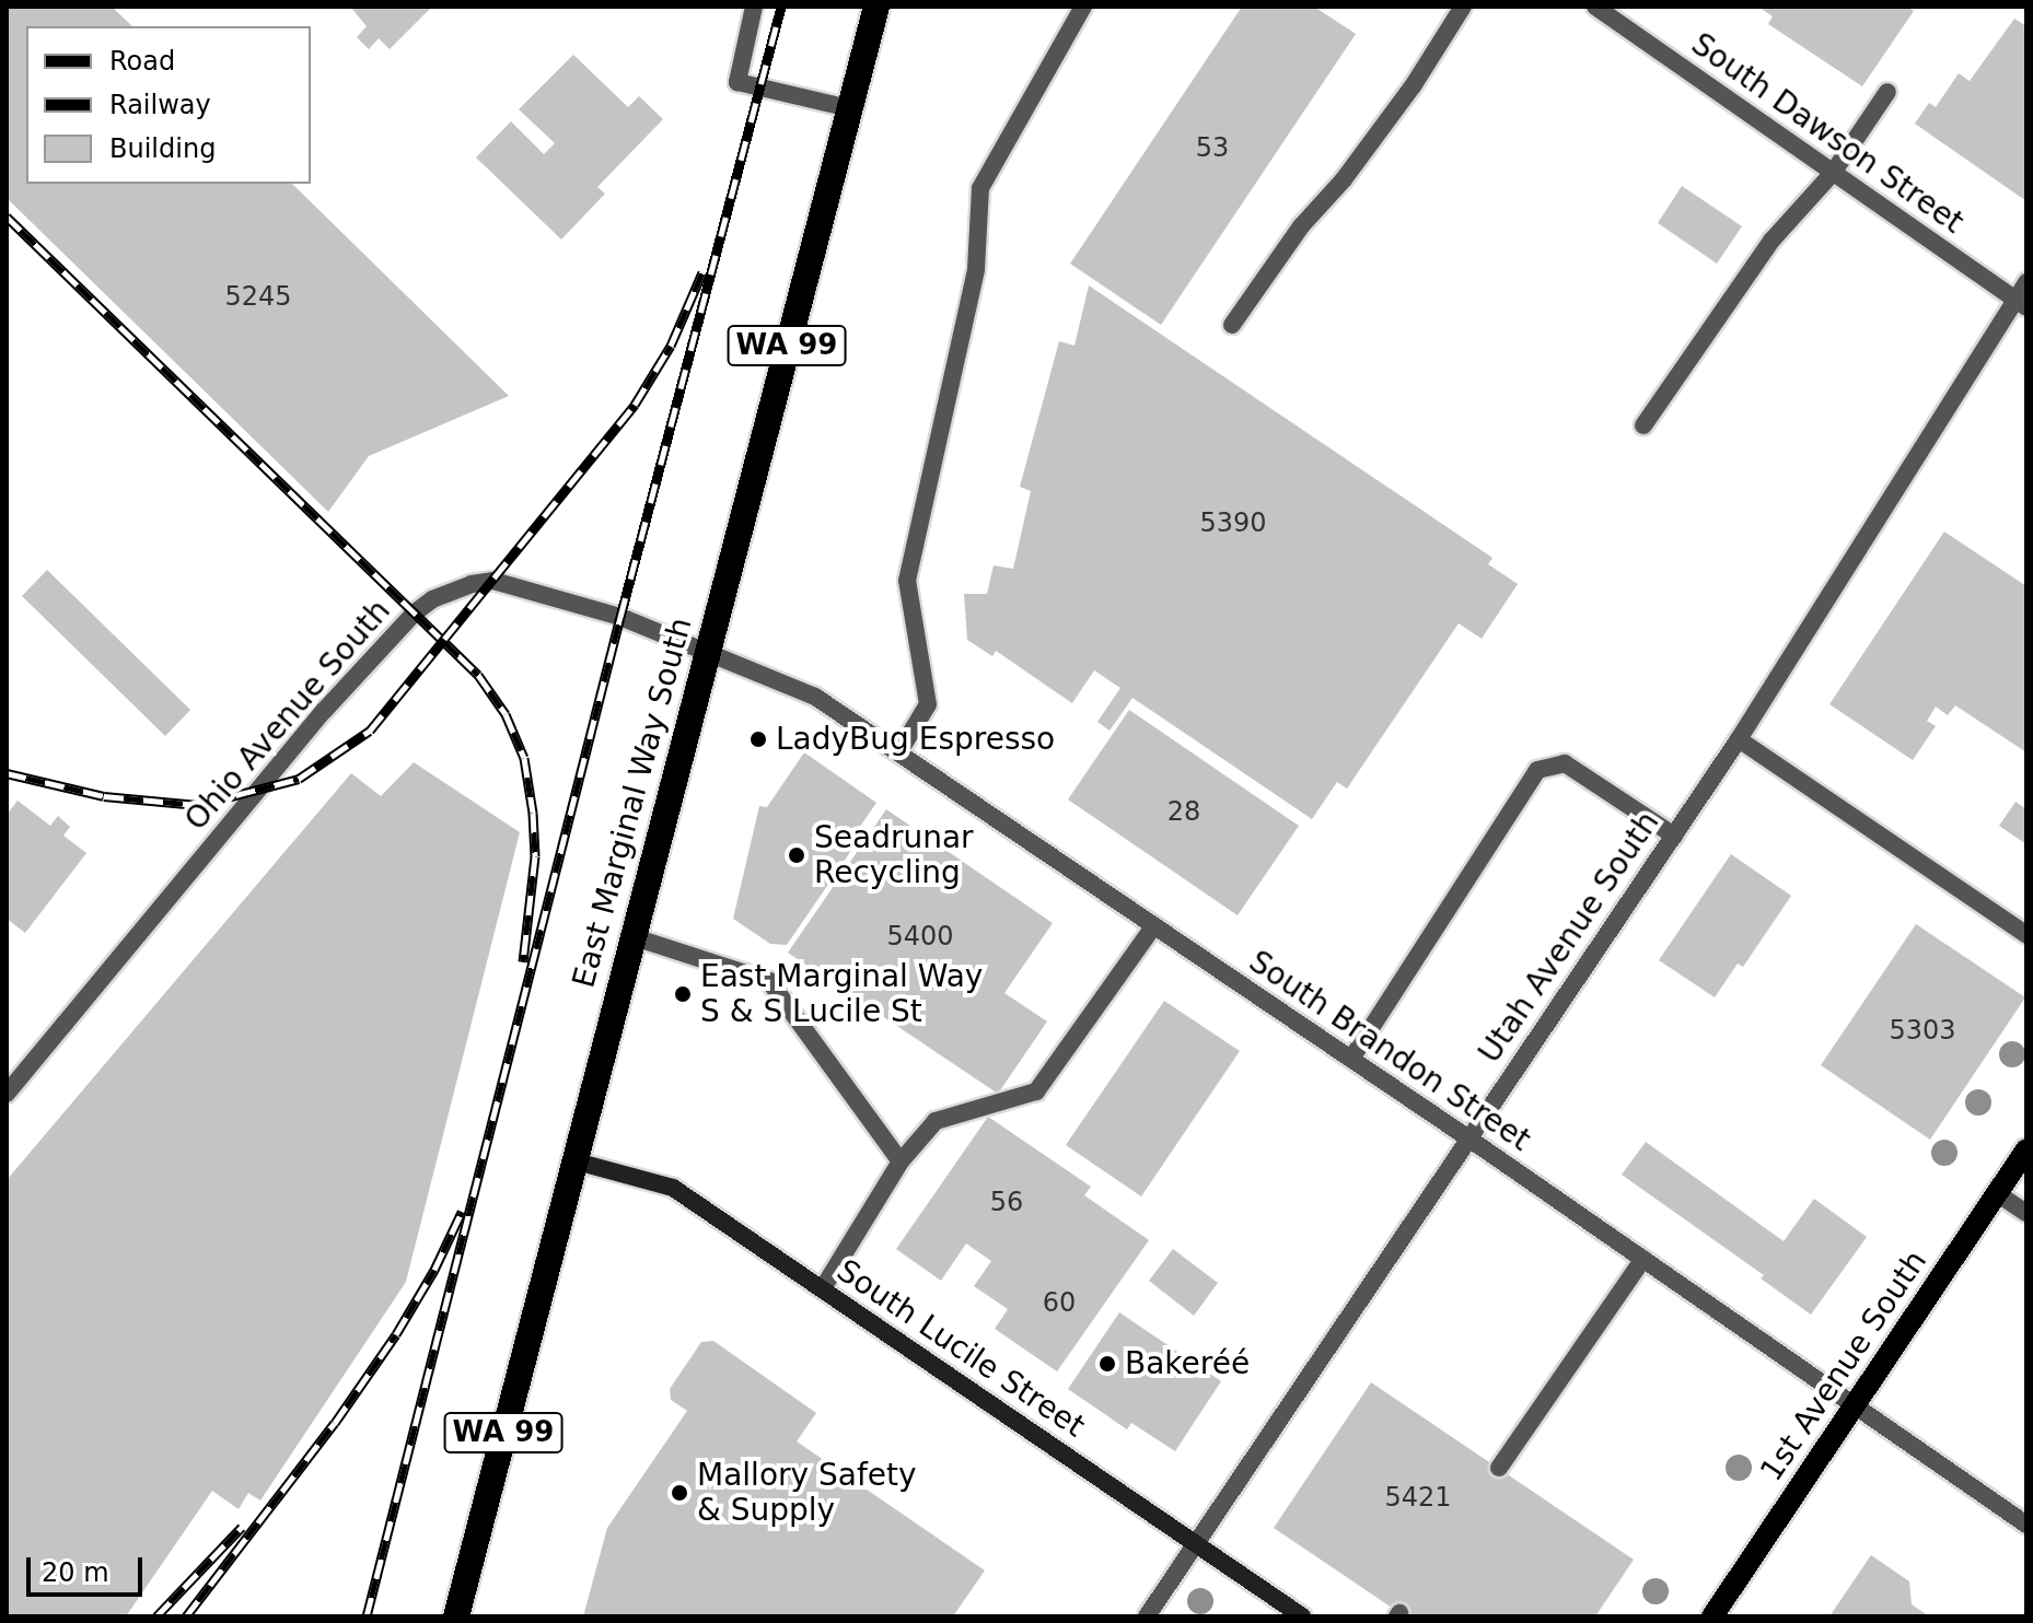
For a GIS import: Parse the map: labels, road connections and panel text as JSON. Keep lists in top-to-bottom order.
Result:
{
  "streets": {
    "highway": ["WA 99", "East Marginal Way South"],
    "main road": ["1st Avenue South"],
    "street": [
      "South Dawson Street",
      "Ohio Avenue South",
      "Utah Avenue South",
      "South Brandon Street",
      "South Lucile Street"
    ]
  },
  "crossings": [
    ["South Dawson Street", "Utah Avenue South"],
    ["Ohio Avenue South", "East Marginal Way South"],
    ["Ohio Avenue South", "South Brandon Street"],
    ["East Marginal Way South", "South Brandon Street"],
    ["East Marginal Way South", "South Lucile Street"],
    ["Utah Avenue South", "South Brandon Street"],
    ["Utah Avenue South", "South Lucile Street"],
    ["South Brandon Street", "1st Avenue South"]
  ],
  "places": [
    "LadyBug Espresso",
    "Seadrunar Recycling",
    "East Marginal Way S & S Lucile St",
    "Bakeréé",
    "Mallory Safety & Supply"
  ],
  "house_numbers": [
    "53",
    "5245",
    "5390",
    "28",
    "5400",
    "5303",
    "56",
    "60",
    "5421"
  ],
  "legend": ["Road", "Railway", "Building"],
  "scale_bar": "20 m"
}
